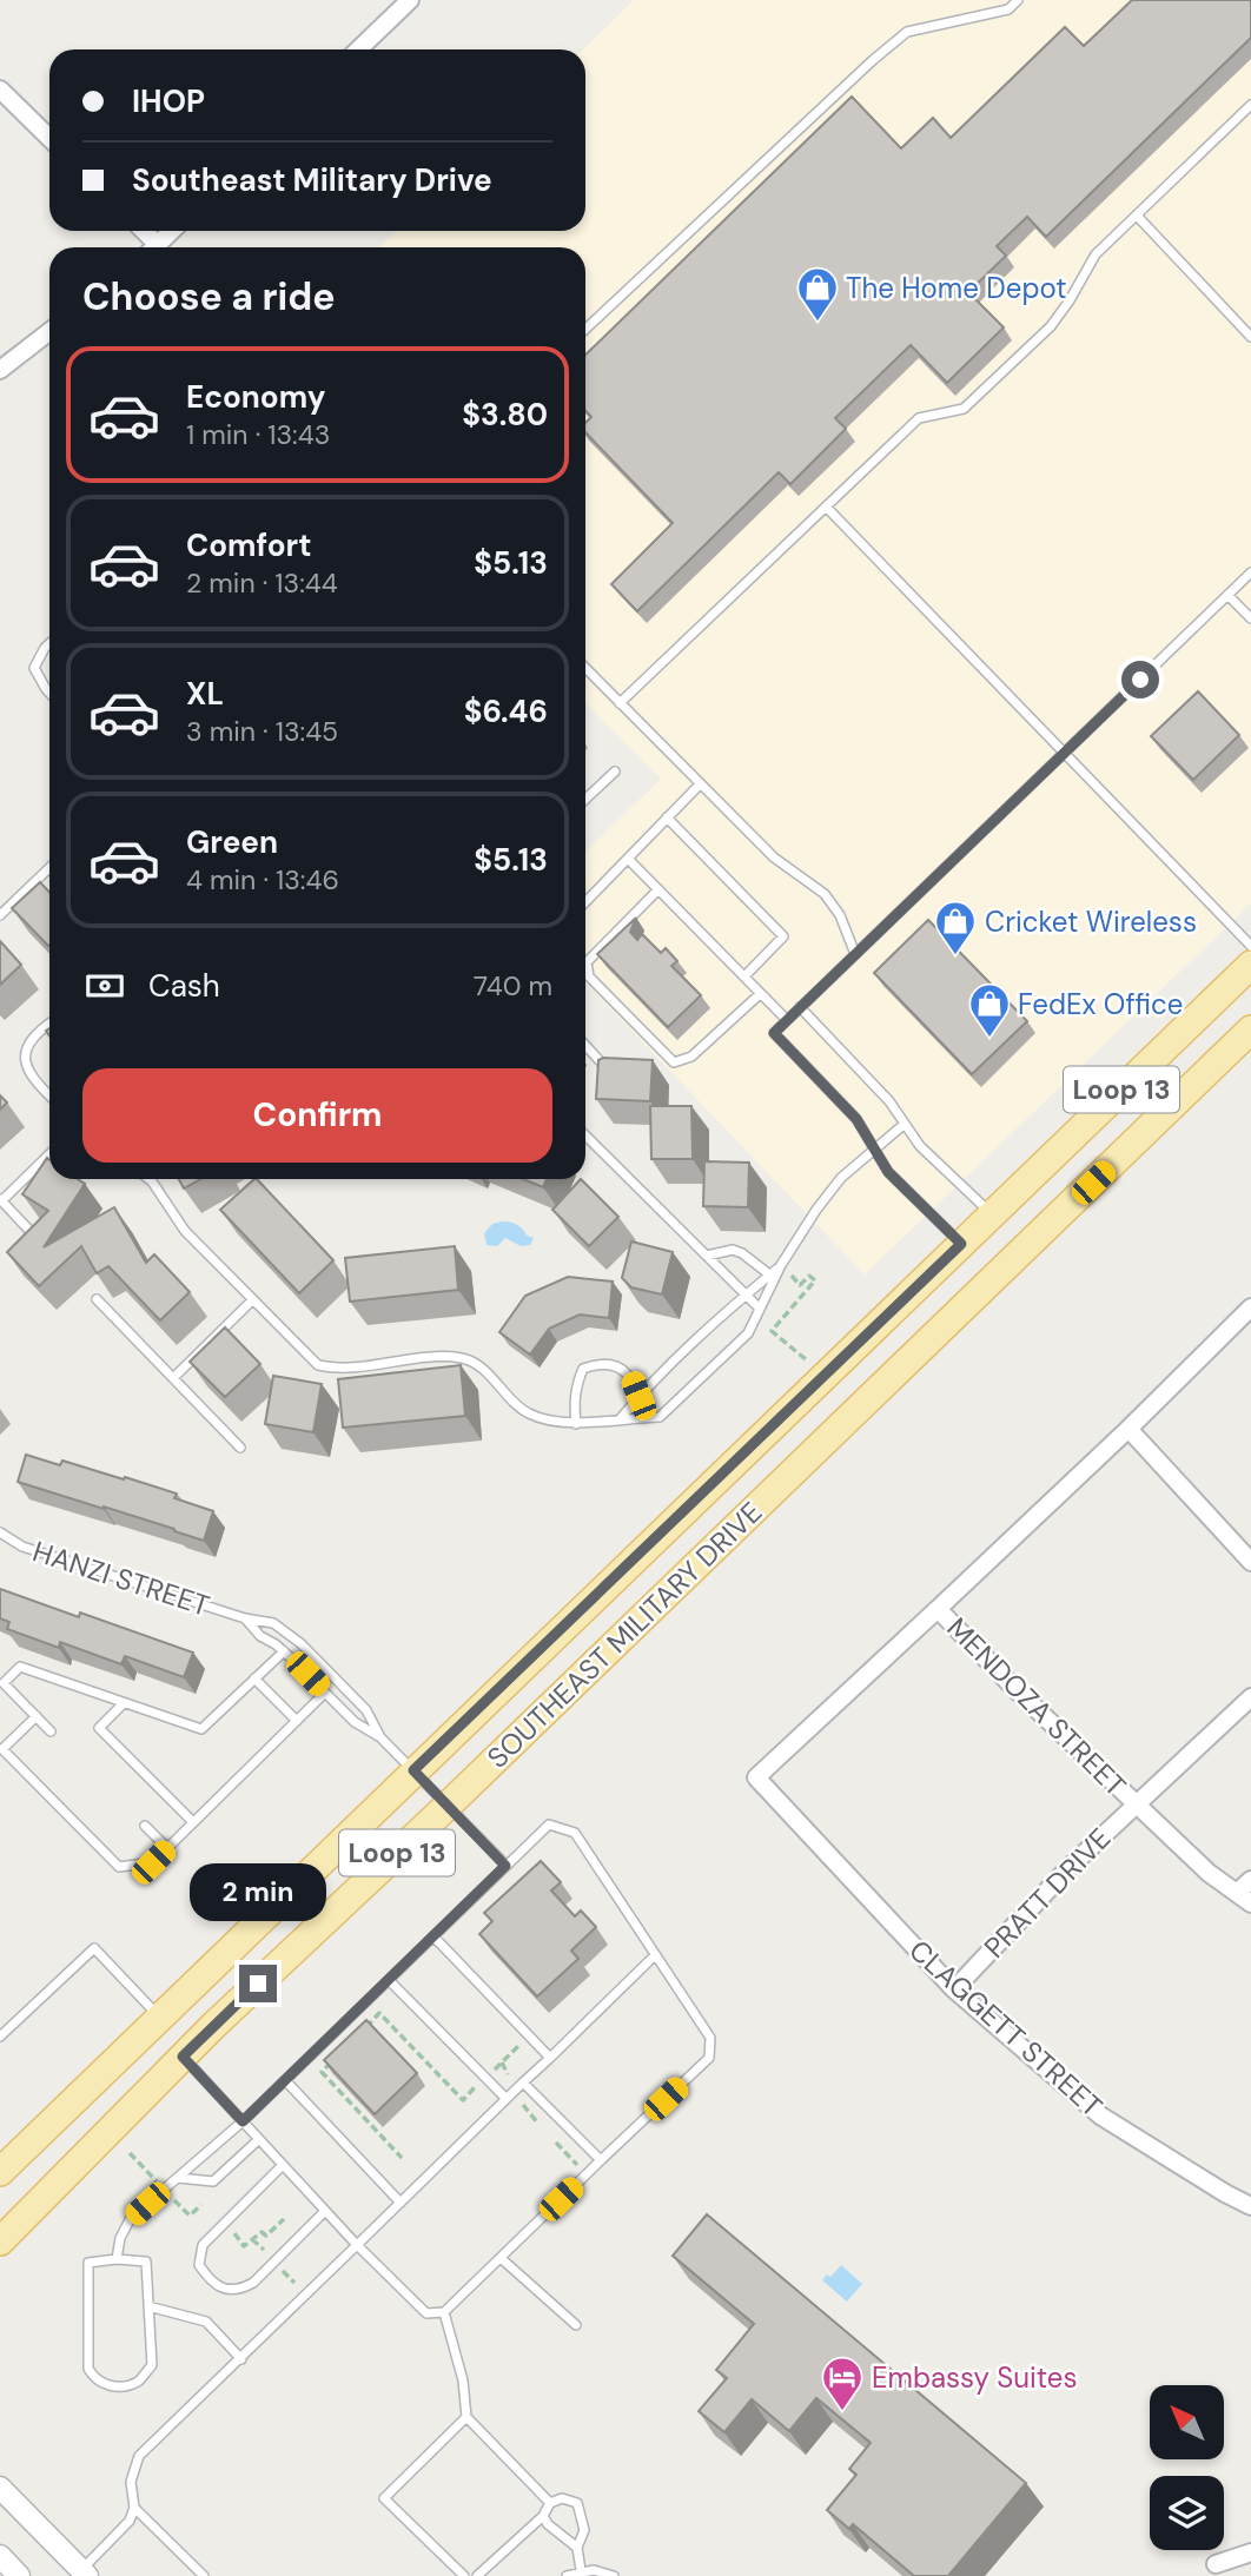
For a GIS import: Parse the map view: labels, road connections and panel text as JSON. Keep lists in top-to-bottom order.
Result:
{
  "streets": {
    "main road": ["Loop 13", "SOUTHEAST MILITARY DRIVE"],
    "street": ["MENDOZA STREET", "PRATT DRIVE", "CLAGGETT STREET"],
    "lane": ["HANZI STREET"]
  },
  "crossings": [
    ["HANZI STREET", "SOUTHEAST MILITARY DRIVE"],
    ["MENDOZA STREET", "PRATT DRIVE"],
    ["MENDOZA STREET", "CLAGGETT STREET"],
    ["PRATT DRIVE", "CLAGGETT STREET"]
  ],
  "places": {
    "shop": ["The Home Depot", "Cricket Wireless", "FedEx Office"],
    "hotel": ["Embassy Suites"]
  },
  "north": "top left",
  "page": {
    "banner": ["IHOP", "Southeast Military Drive"],
    "heading": "Choose a ride",
    "list": [
      {
        "name": "Economy",
        "note": "1 min · 13:43",
        "value": "$3.80"
      },
      {
        "name": "Comfort",
        "note": "2 min · 13:44",
        "value": "$5.13"
      },
      {
        "name": "XL",
        "note": "3 min · 13:45",
        "value": "$6.46"
      },
      {
        "name": "Green",
        "note": "4 min · 13:46",
        "value": "$5.13"
      }
    ],
    "pay": ["Cash", "740 m"],
    "buttons": "Confirm",
    "bubble": "2 min"
  }
}
